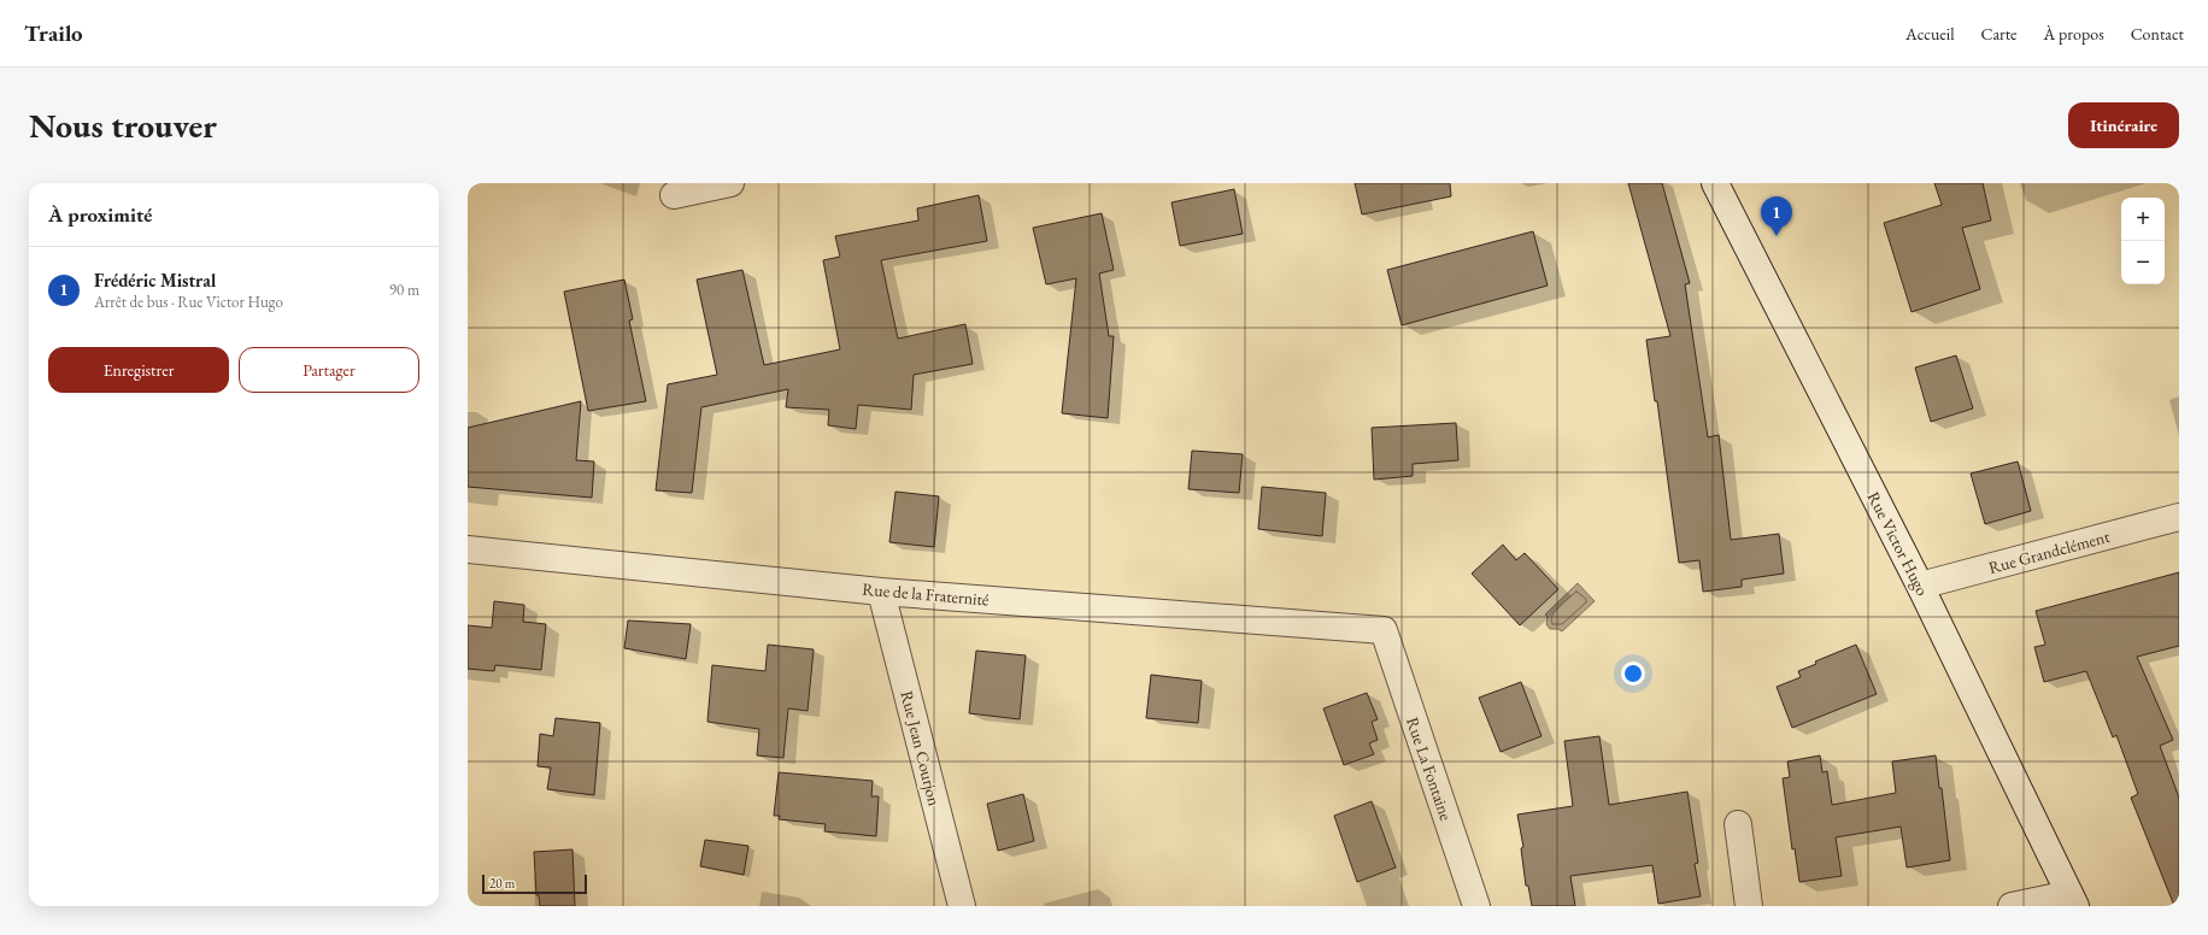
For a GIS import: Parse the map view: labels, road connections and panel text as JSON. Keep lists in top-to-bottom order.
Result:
{
  "streets": {
    "street": [
      "Rue Victor Hugo",
      "Rue Grandclément",
      "Rue de la Fraternité",
      "Rue Jean Courjon",
      "Rue La Fontaine"
    ]
  },
  "crossings": [
    ["Rue Victor Hugo", "Rue Grandclément"],
    ["Rue de la Fraternité", "Rue Jean Courjon"],
    ["Rue de la Fraternité", "Rue La Fontaine"]
  ],
  "scale_bar": "20 m",
  "page": {
    "header": "Trailo",
    "nav": [
      "Accueil",
      "Carte",
      "À propos",
      "Contact"
    ],
    "buttons": [
      "Itinéraire",
      ["Enregistrer", "Partager"]
    ],
    "title": "Nous trouver",
    "heading": "À proximité",
    "pins": "1",
    "map_buttons": ["+", "−"],
    "list": [
      {
        "mark": "1",
        "name": "Frédéric Mistral",
        "note": "Arrêt de bus · Rue Victor Hugo",
        "value": "90 m"
      }
    ],
    "scale": "20 m"
  }
}
